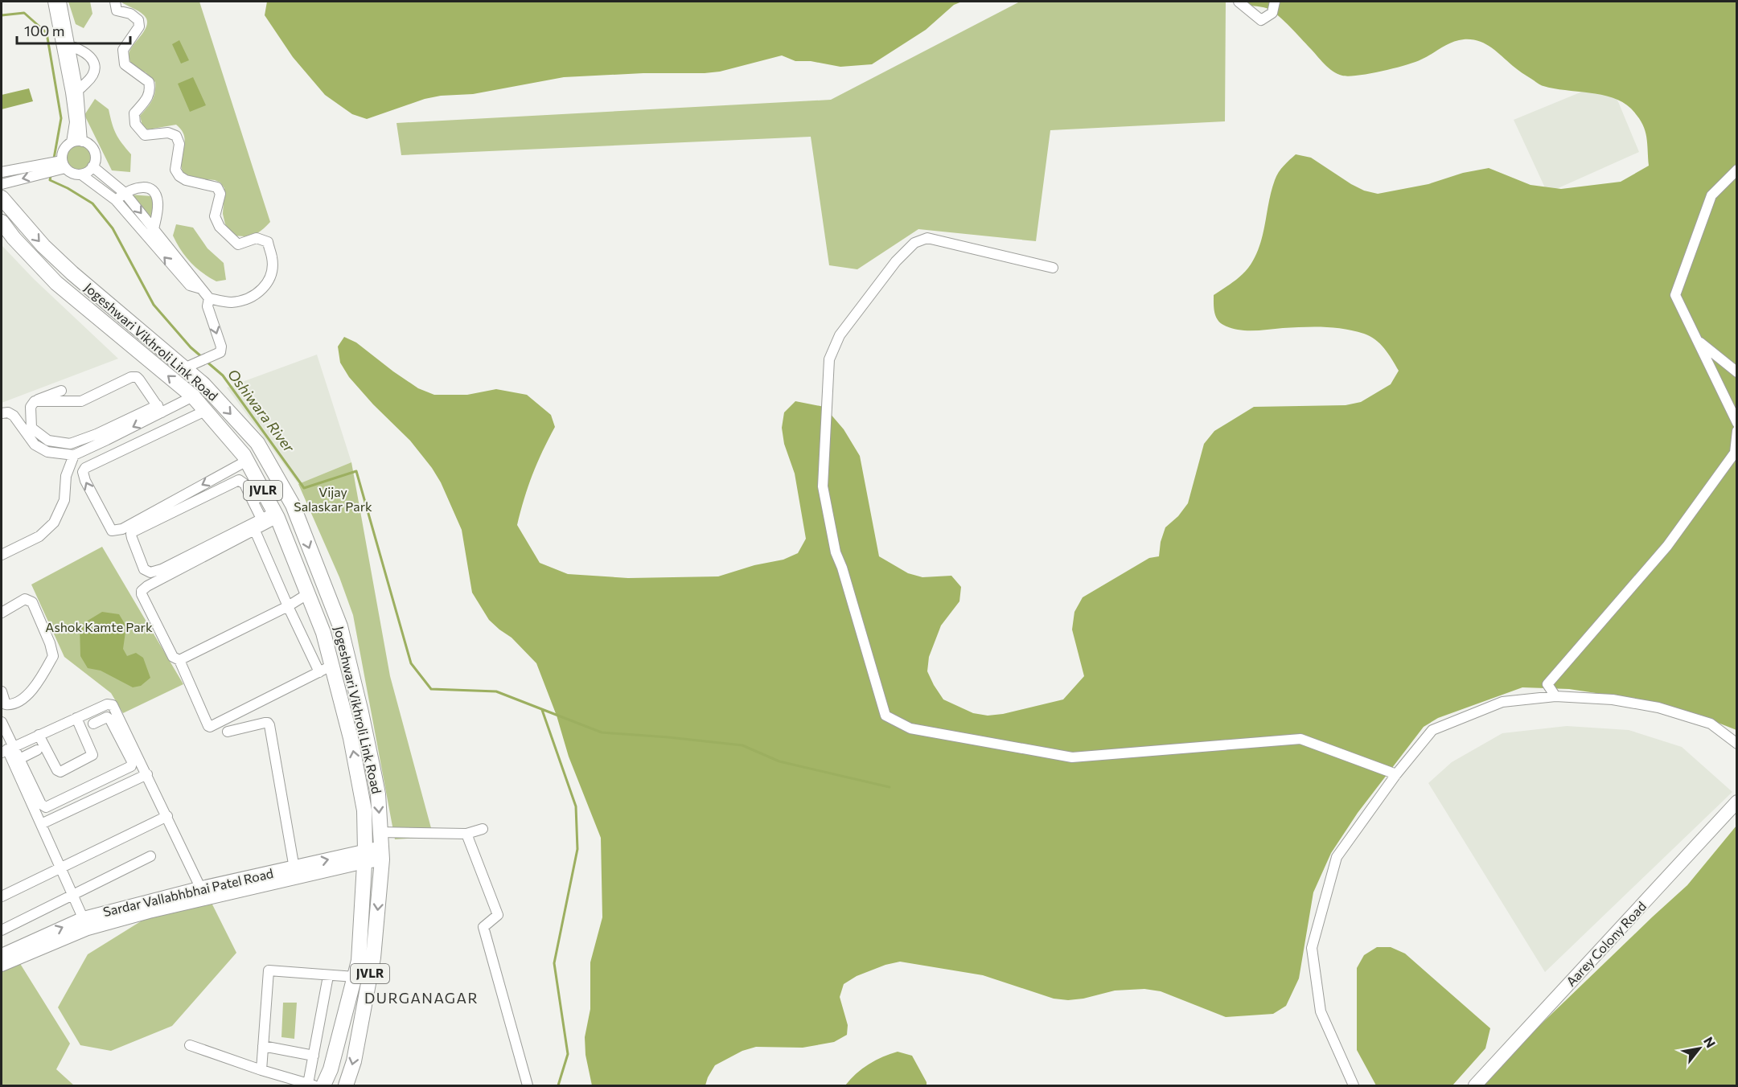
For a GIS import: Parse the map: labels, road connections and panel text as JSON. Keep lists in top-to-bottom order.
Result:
{
  "streets": {
    "main road": [
      "Jogeshwari Vikhroli Link Road",
      "JVLR",
      "Sardar Vallabhbhai Patel Road",
      "Aarey Colony Road"
    ]
  },
  "crossings": [
    ["Jogeshwari Vikhroli Link Road", "Sardar Vallabhbhai Patel Road"],
    ["JVLR", "Sardar Vallabhbhai Patel Road"]
  ],
  "districts": ["DURGANAGAR"],
  "water": ["Oshiwara River"],
  "parks": ["Vijay Salaskar Park", "Ashok Kamte Park"],
  "scale_bar": "100 m",
  "north": "top right"
}
